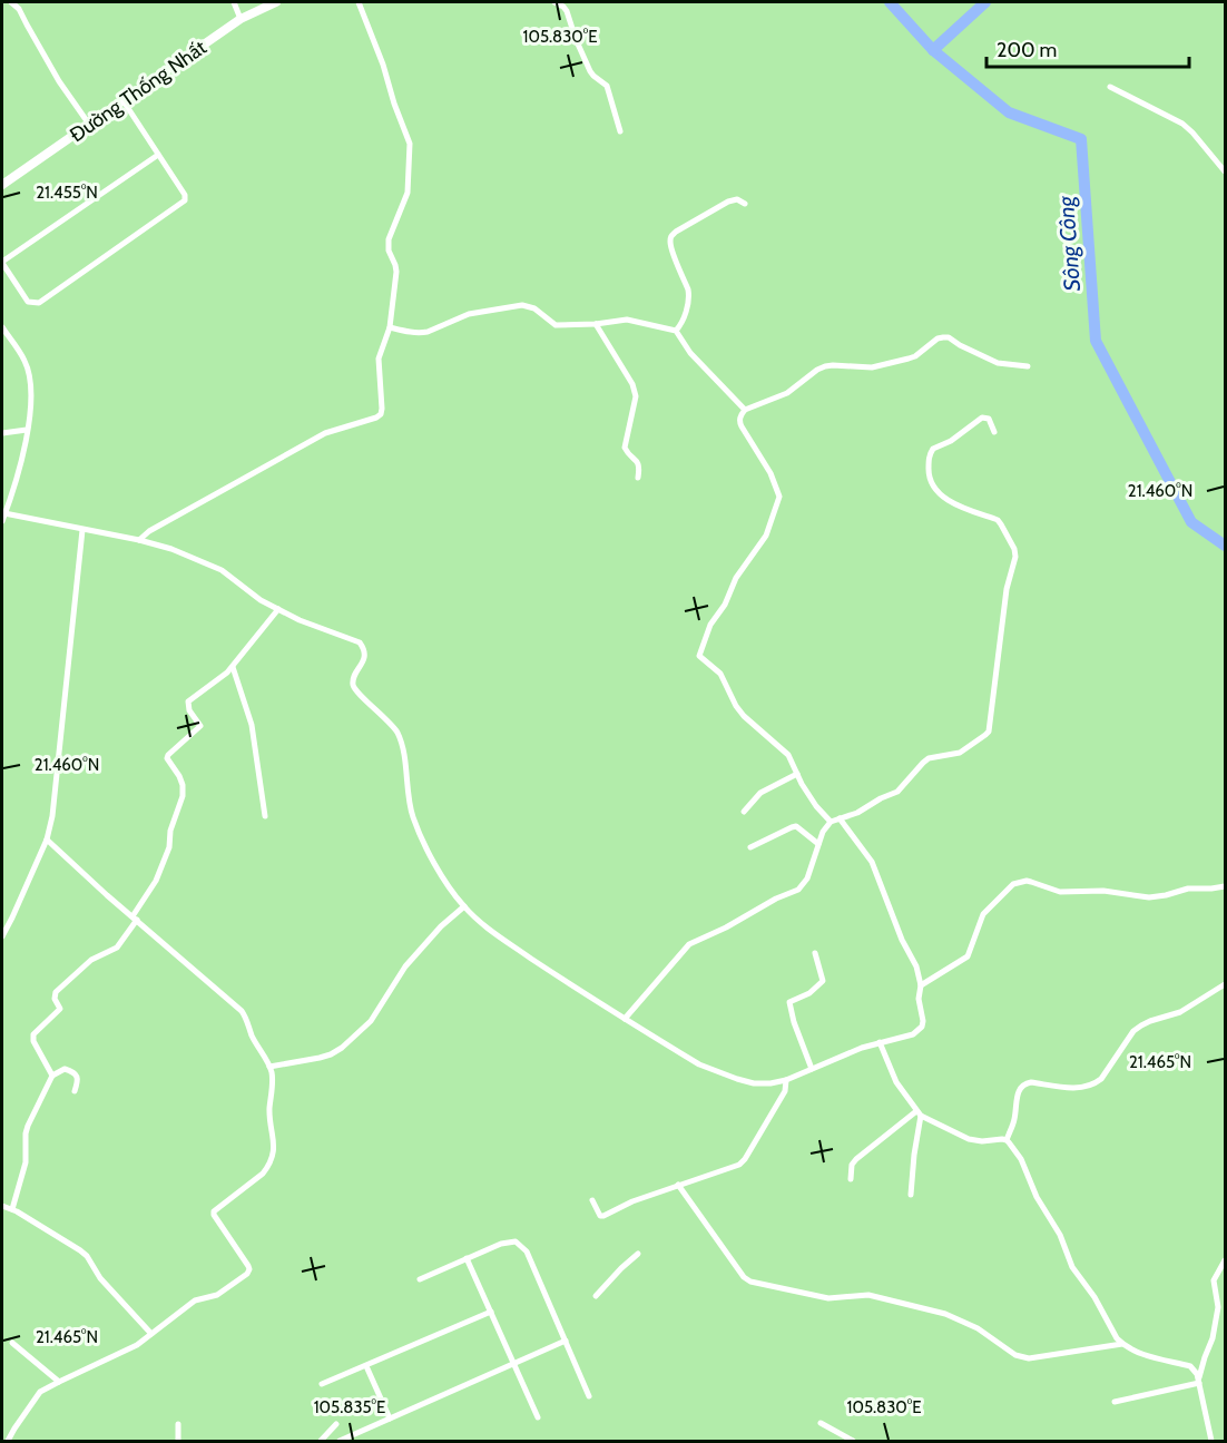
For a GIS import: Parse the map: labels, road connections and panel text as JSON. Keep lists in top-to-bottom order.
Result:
{
  "streets": {
    "street": ["Đường Thống Nhất"]
  },
  "water": ["Sông Công"],
  "scale_bar": "200 m",
  "coordinates": [
    "105.830°E",
    "21.455°N",
    "21.460°N",
    "21.465°N",
    "105.835°E"
  ]
}
